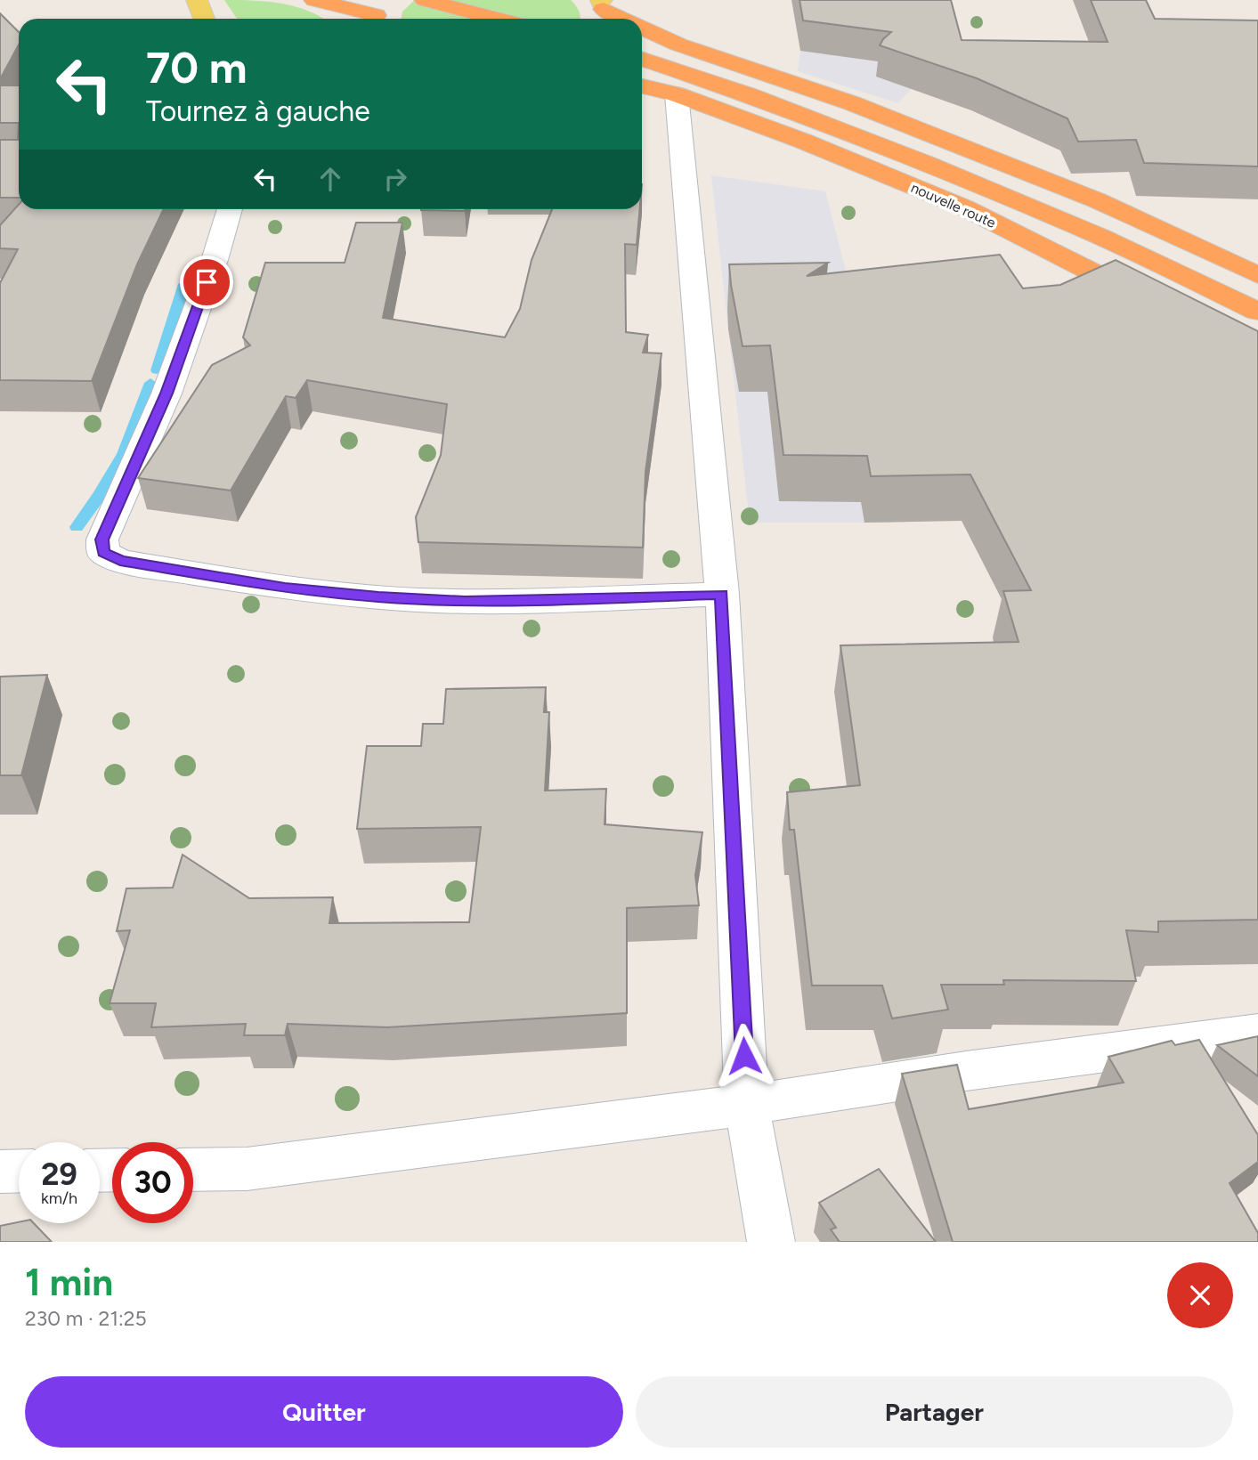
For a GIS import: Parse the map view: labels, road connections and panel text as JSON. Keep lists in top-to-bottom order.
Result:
{
  "streets": {
    "highway": ["nouvelle route"]
  },
  "page": {
    "turn": ["70 m", "Tournez à gauche"],
    "speed": "29 km/h",
    "limit": "30",
    "heading": ["1 min", "230 m · 21:25"],
    "buttons": ["Quitter", "Partager"]
  }
}
